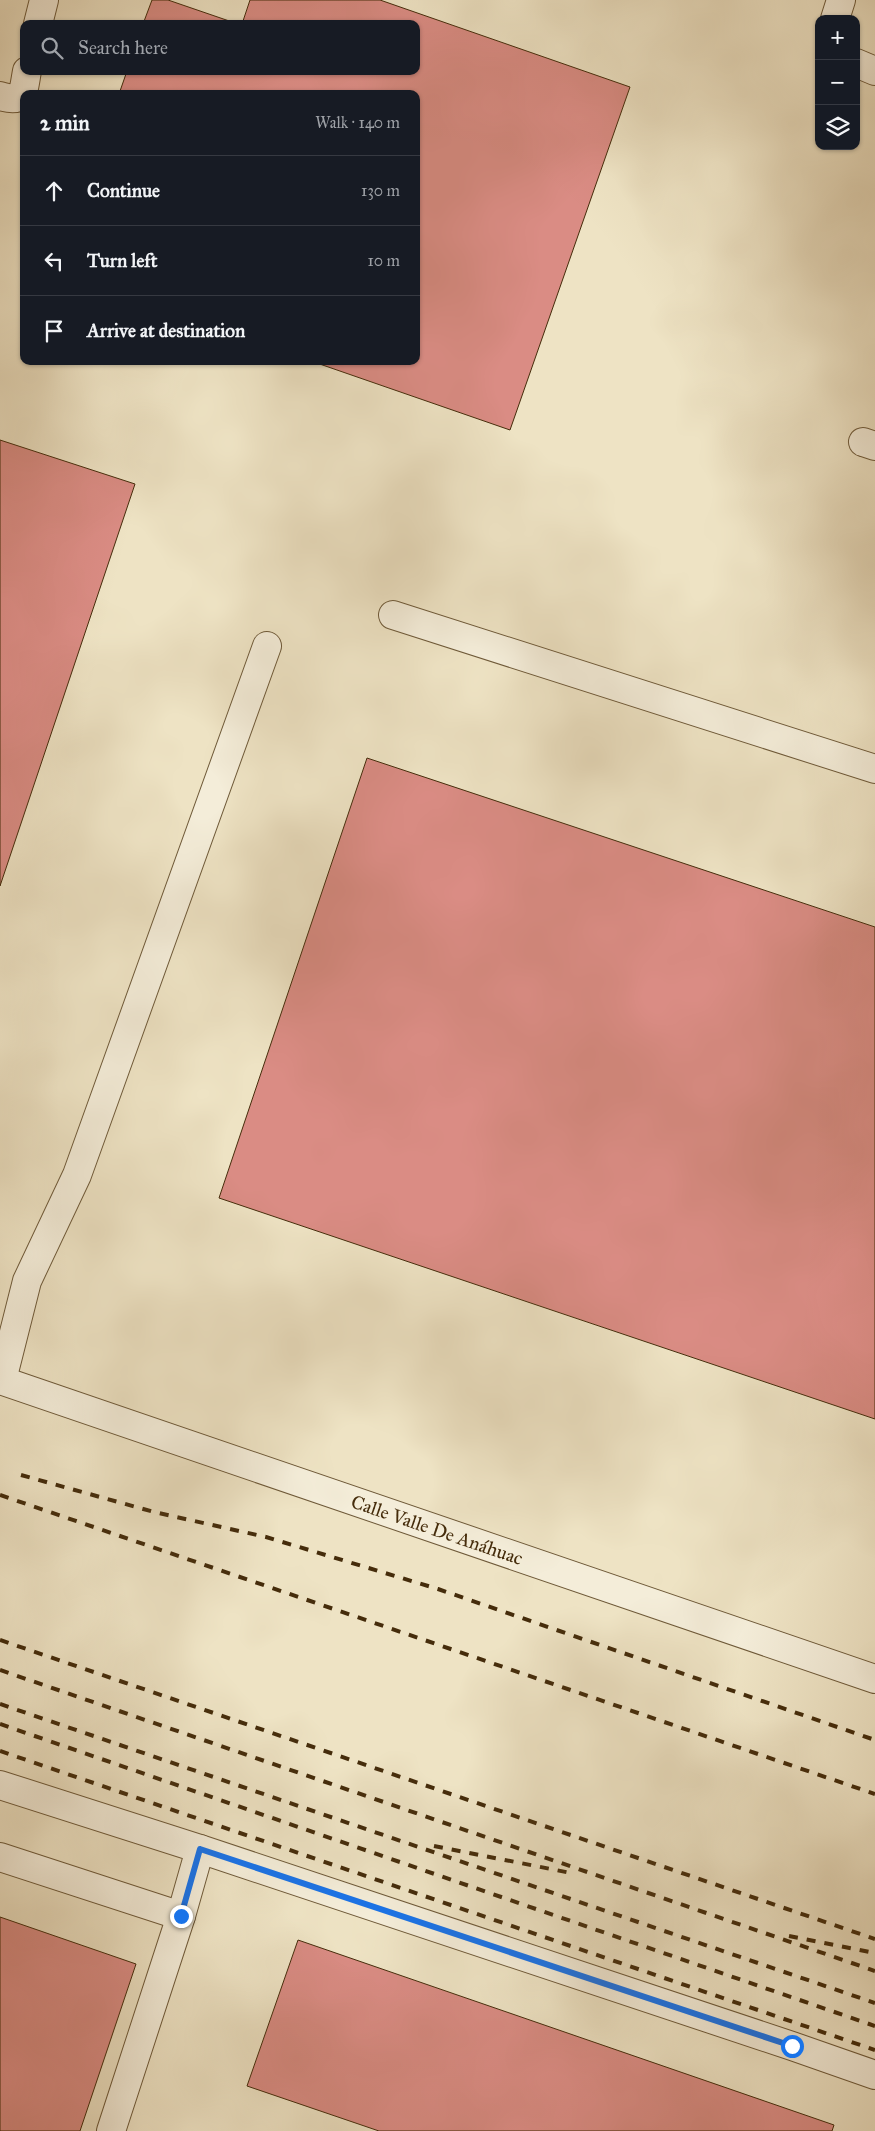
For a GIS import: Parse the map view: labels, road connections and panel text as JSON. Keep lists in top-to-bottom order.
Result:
{
  "streets": {
    "street": ["Calle Valle De Anáhuac"]
  },
  "page": {
    "map_buttons": ["+", "−"],
    "search": "Search here",
    "heading": ["2 min", "Walk · 140 m"],
    "list": [
      ["Continue", "130 m"],
      ["Turn left", "10 m"],
      "Arrive at destination"
    ]
  }
}
